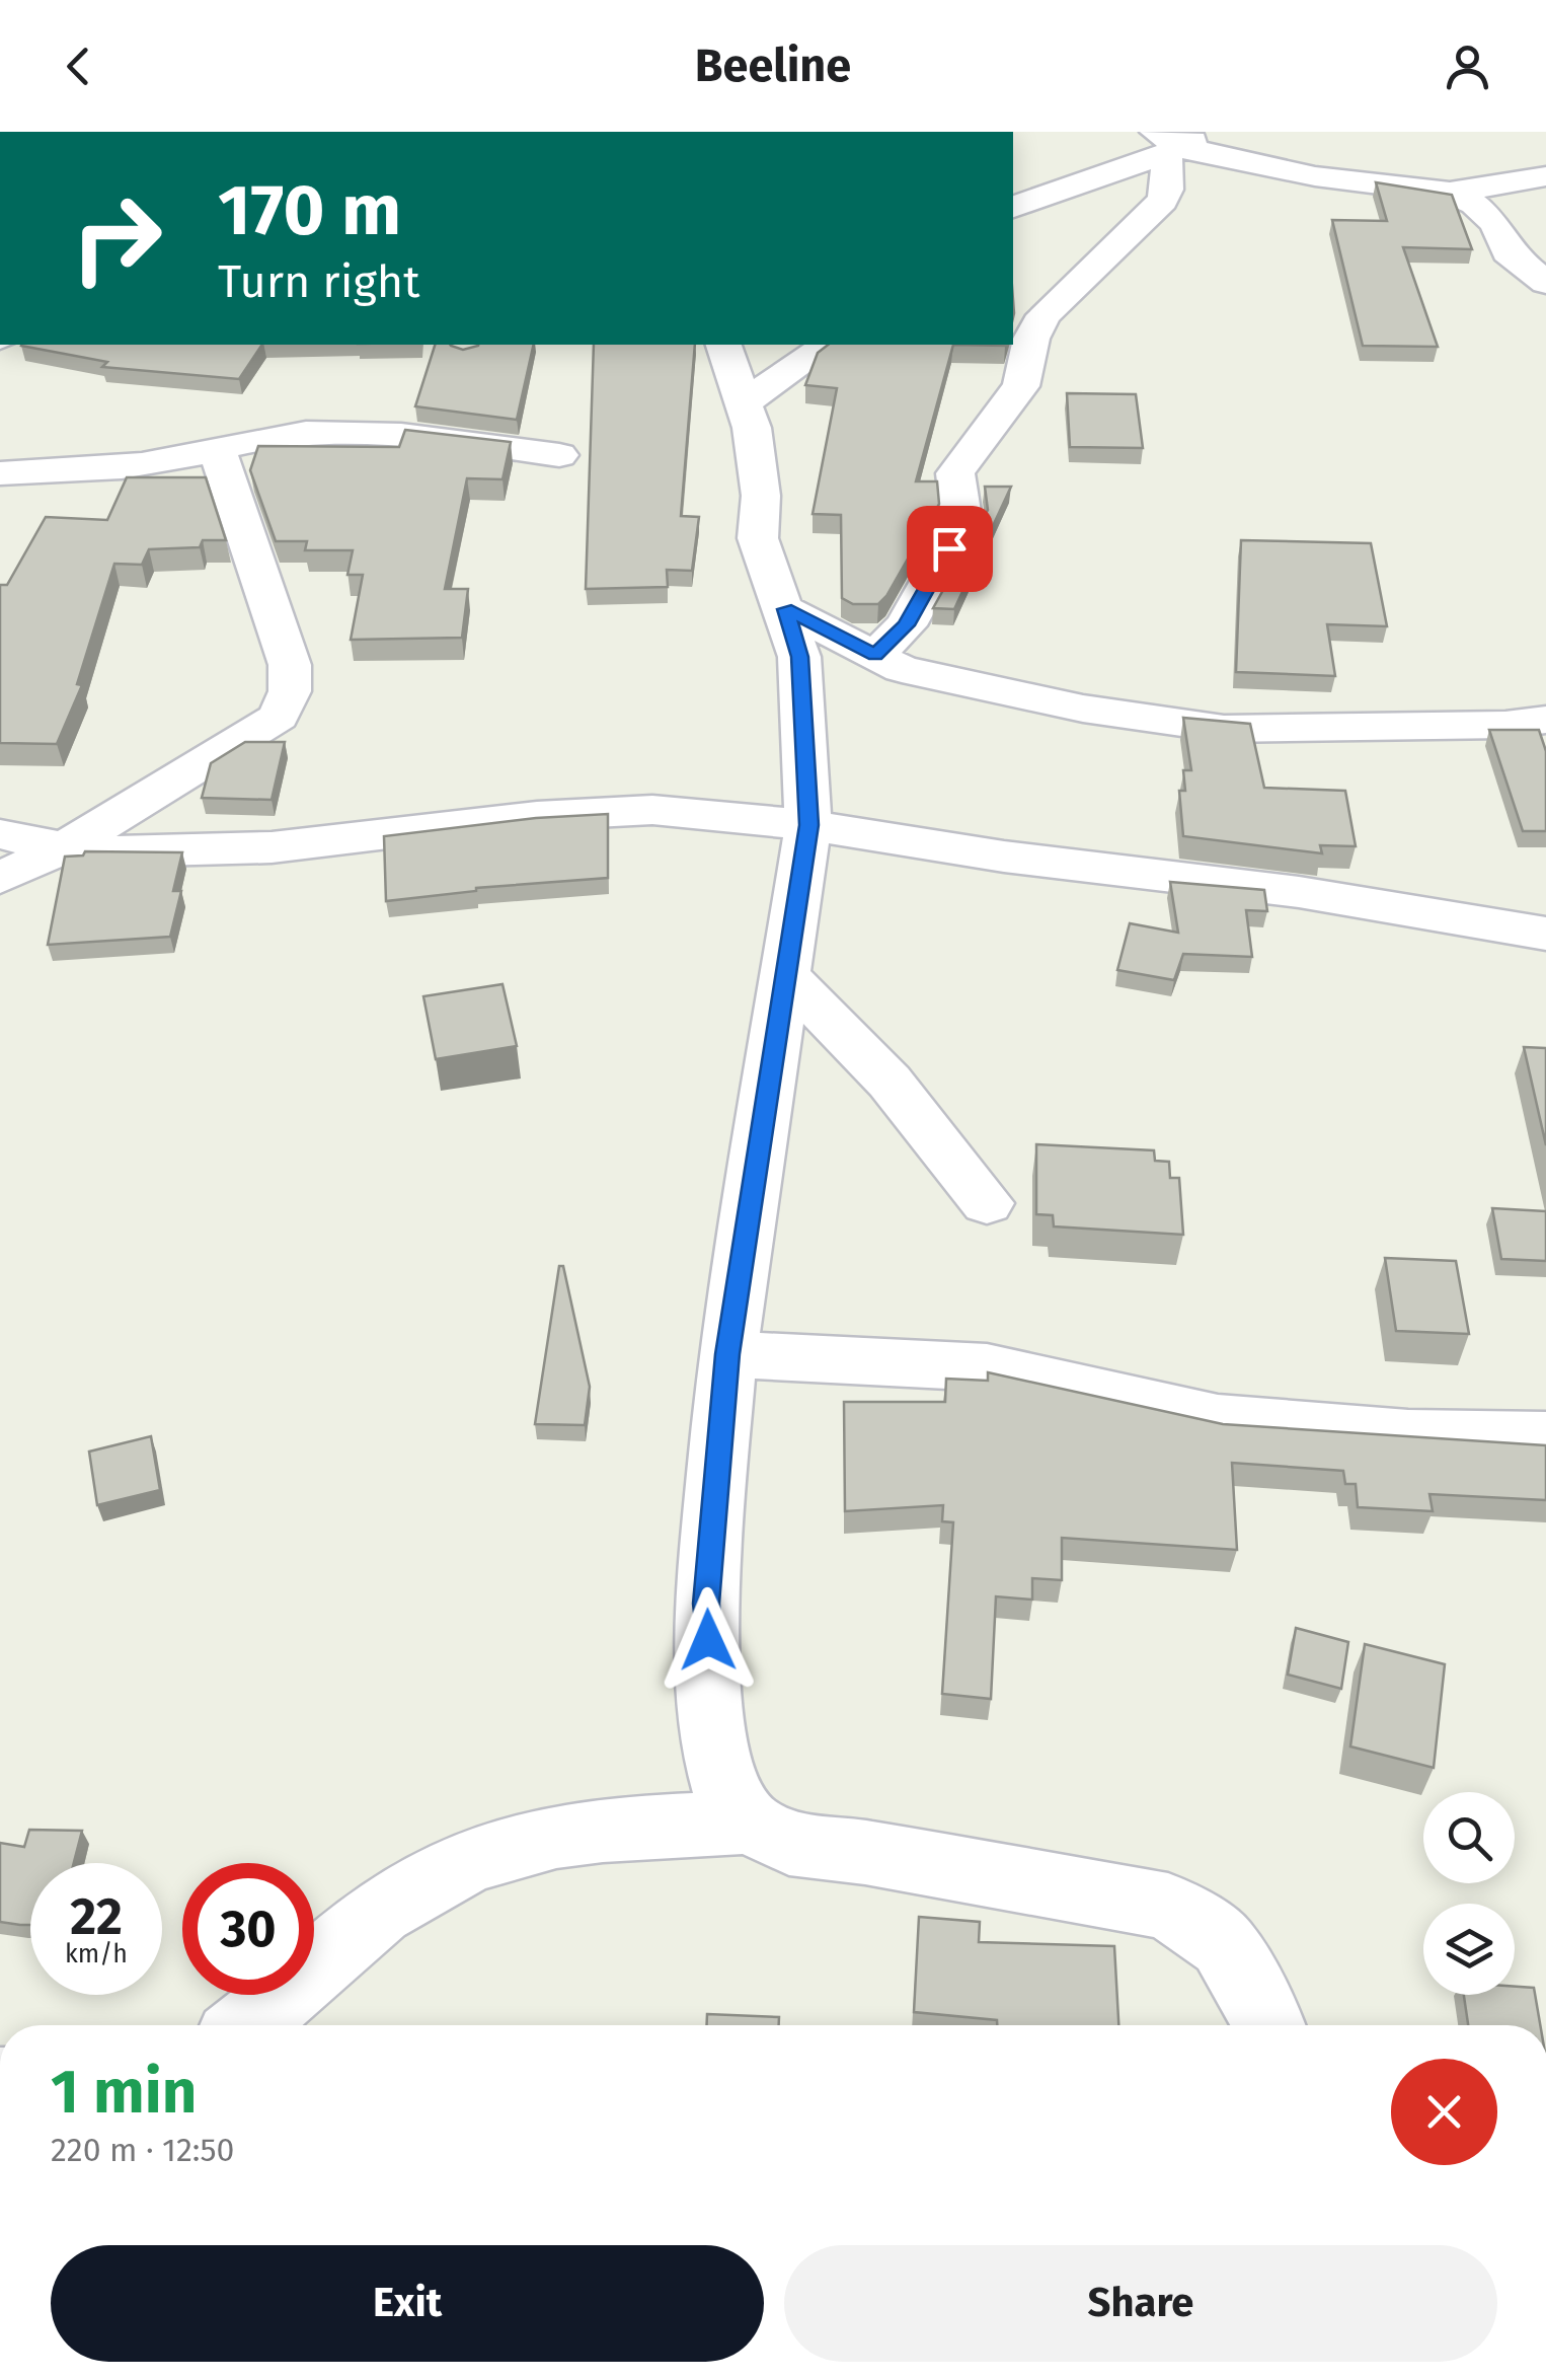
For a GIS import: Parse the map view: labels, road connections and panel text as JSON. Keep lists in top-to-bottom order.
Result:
{
  "page": {
    "header": "Beeline",
    "turn": ["170 m", "Turn right"],
    "speed": "22 km/h",
    "limit": "30",
    "heading": ["1 min", "220 m · 12:50"],
    "buttons": ["Exit", "Share"]
  }
}
